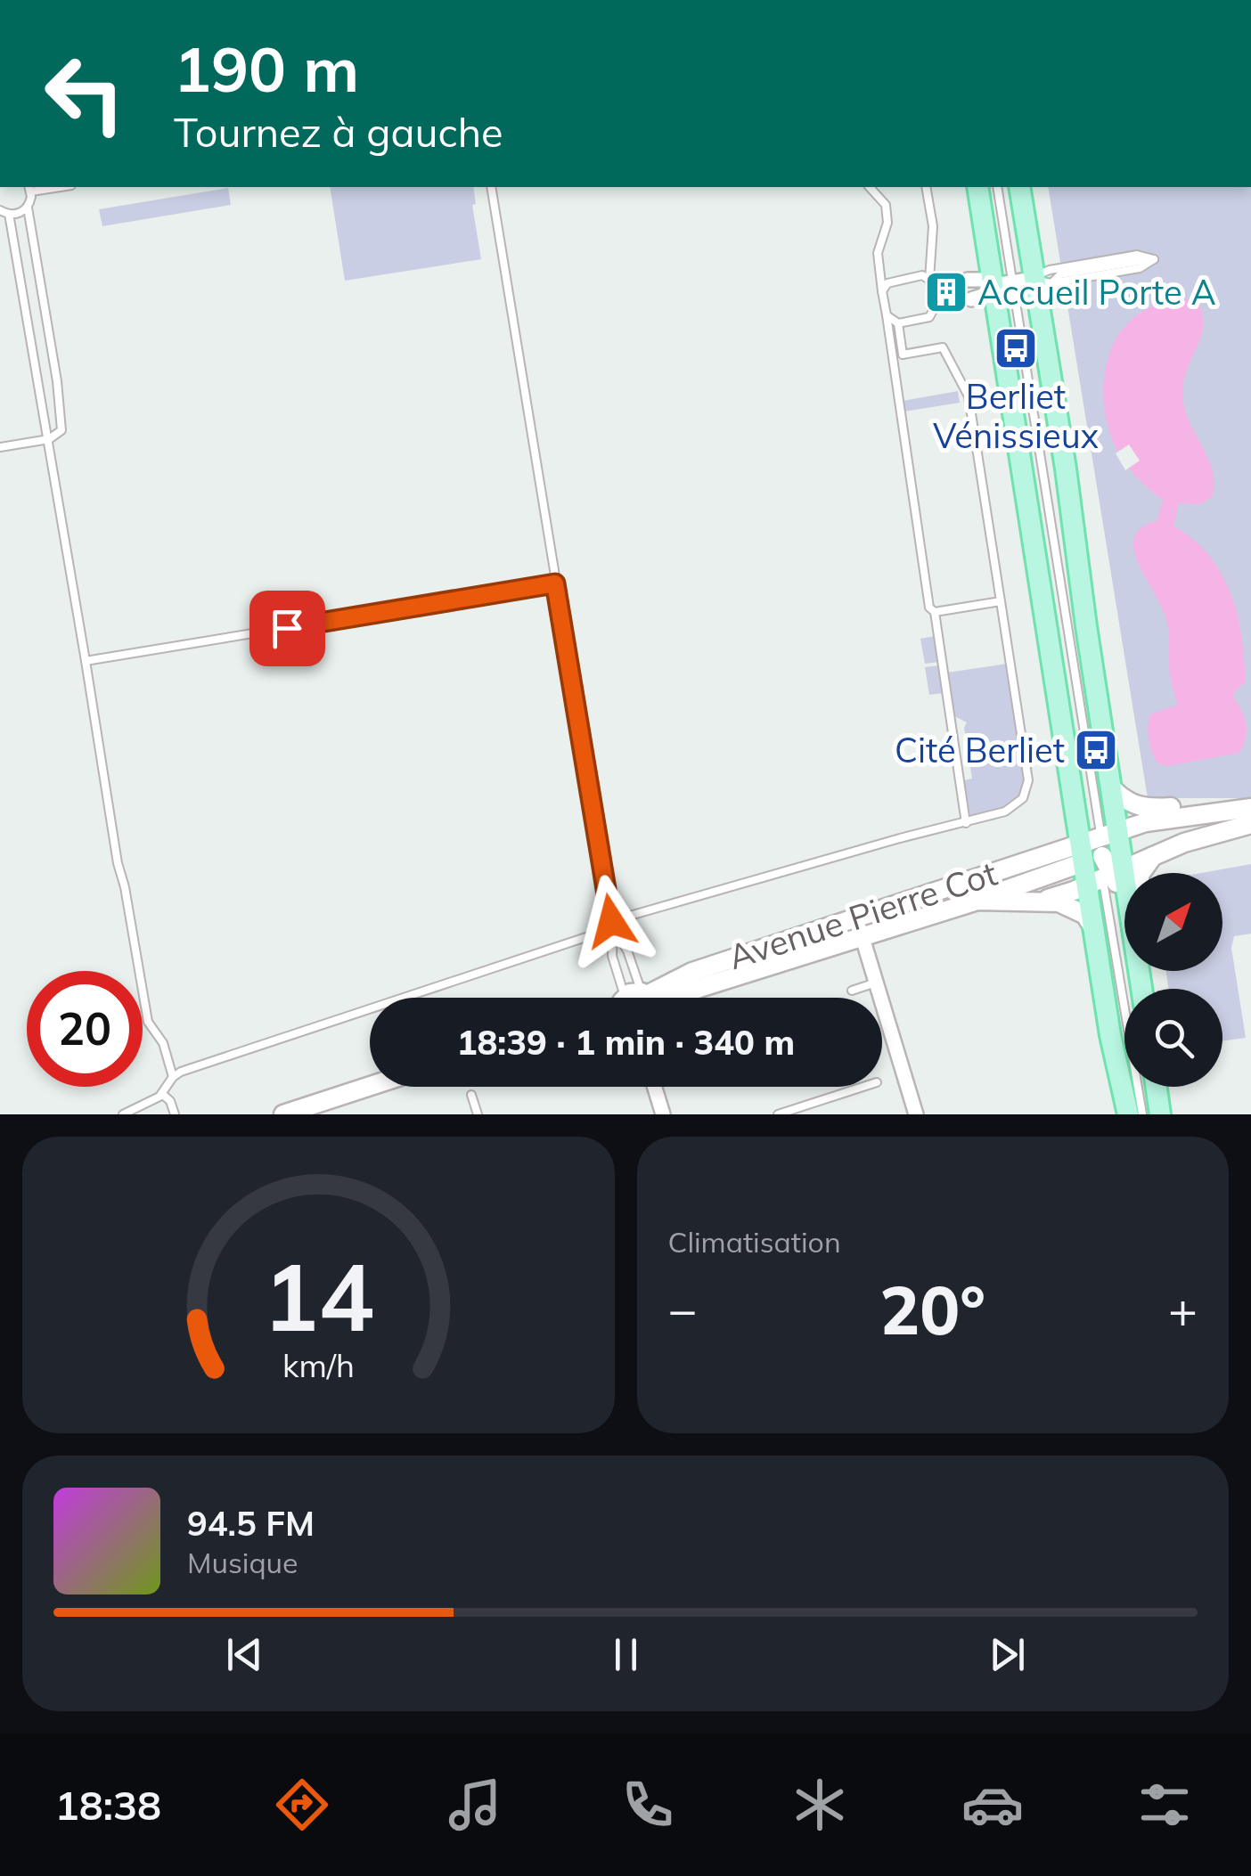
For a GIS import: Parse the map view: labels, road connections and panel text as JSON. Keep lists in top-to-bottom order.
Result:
{
  "streets": {
    "street": ["Avenue Pierre Cot"]
  },
  "places": {
    "building": ["Accueil Porte A"],
    "bus stop": ["Berliet Vénissieux", "Cité Berliet"]
  },
  "north": "top right",
  "page": {
    "turn": ["190 m", "Tournez à gauche"],
    "limit": "20",
    "trip": "18:39 · 1 min · 340 m",
    "tile": "Climatisation",
    "heat": ["−", "20°", "+"],
    "song": ["94.5 FM", "Musique"],
    "tabs": "18:38",
    "gauge": ["14", "km/h"]
  }
}
